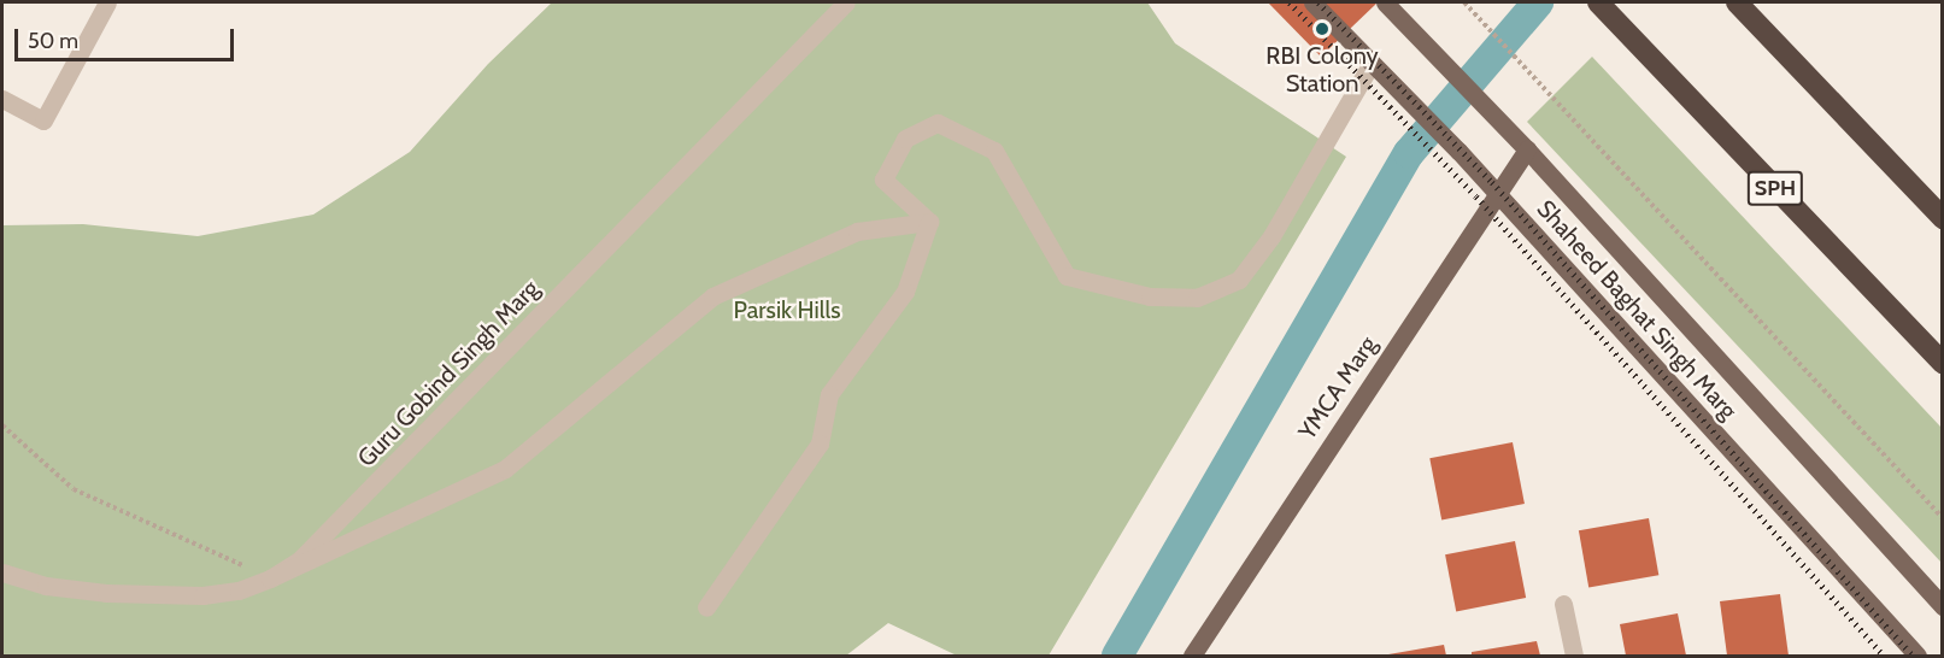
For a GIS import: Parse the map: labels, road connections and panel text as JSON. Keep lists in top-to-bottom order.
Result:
{
  "streets": {
    "highway": ["SPH"],
    "main road": ["Shaheed Baghat Singh Marg", "YMCA Marg"],
    "street": ["Guru Gobind Singh Marg"]
  },
  "crossings": [
    ["Shaheed Baghat Singh Marg", "YMCA Marg"]
  ],
  "parks": ["Parsik Hills"],
  "places": ["RBI Colony Station"],
  "scale_bar": "50 m"
}
